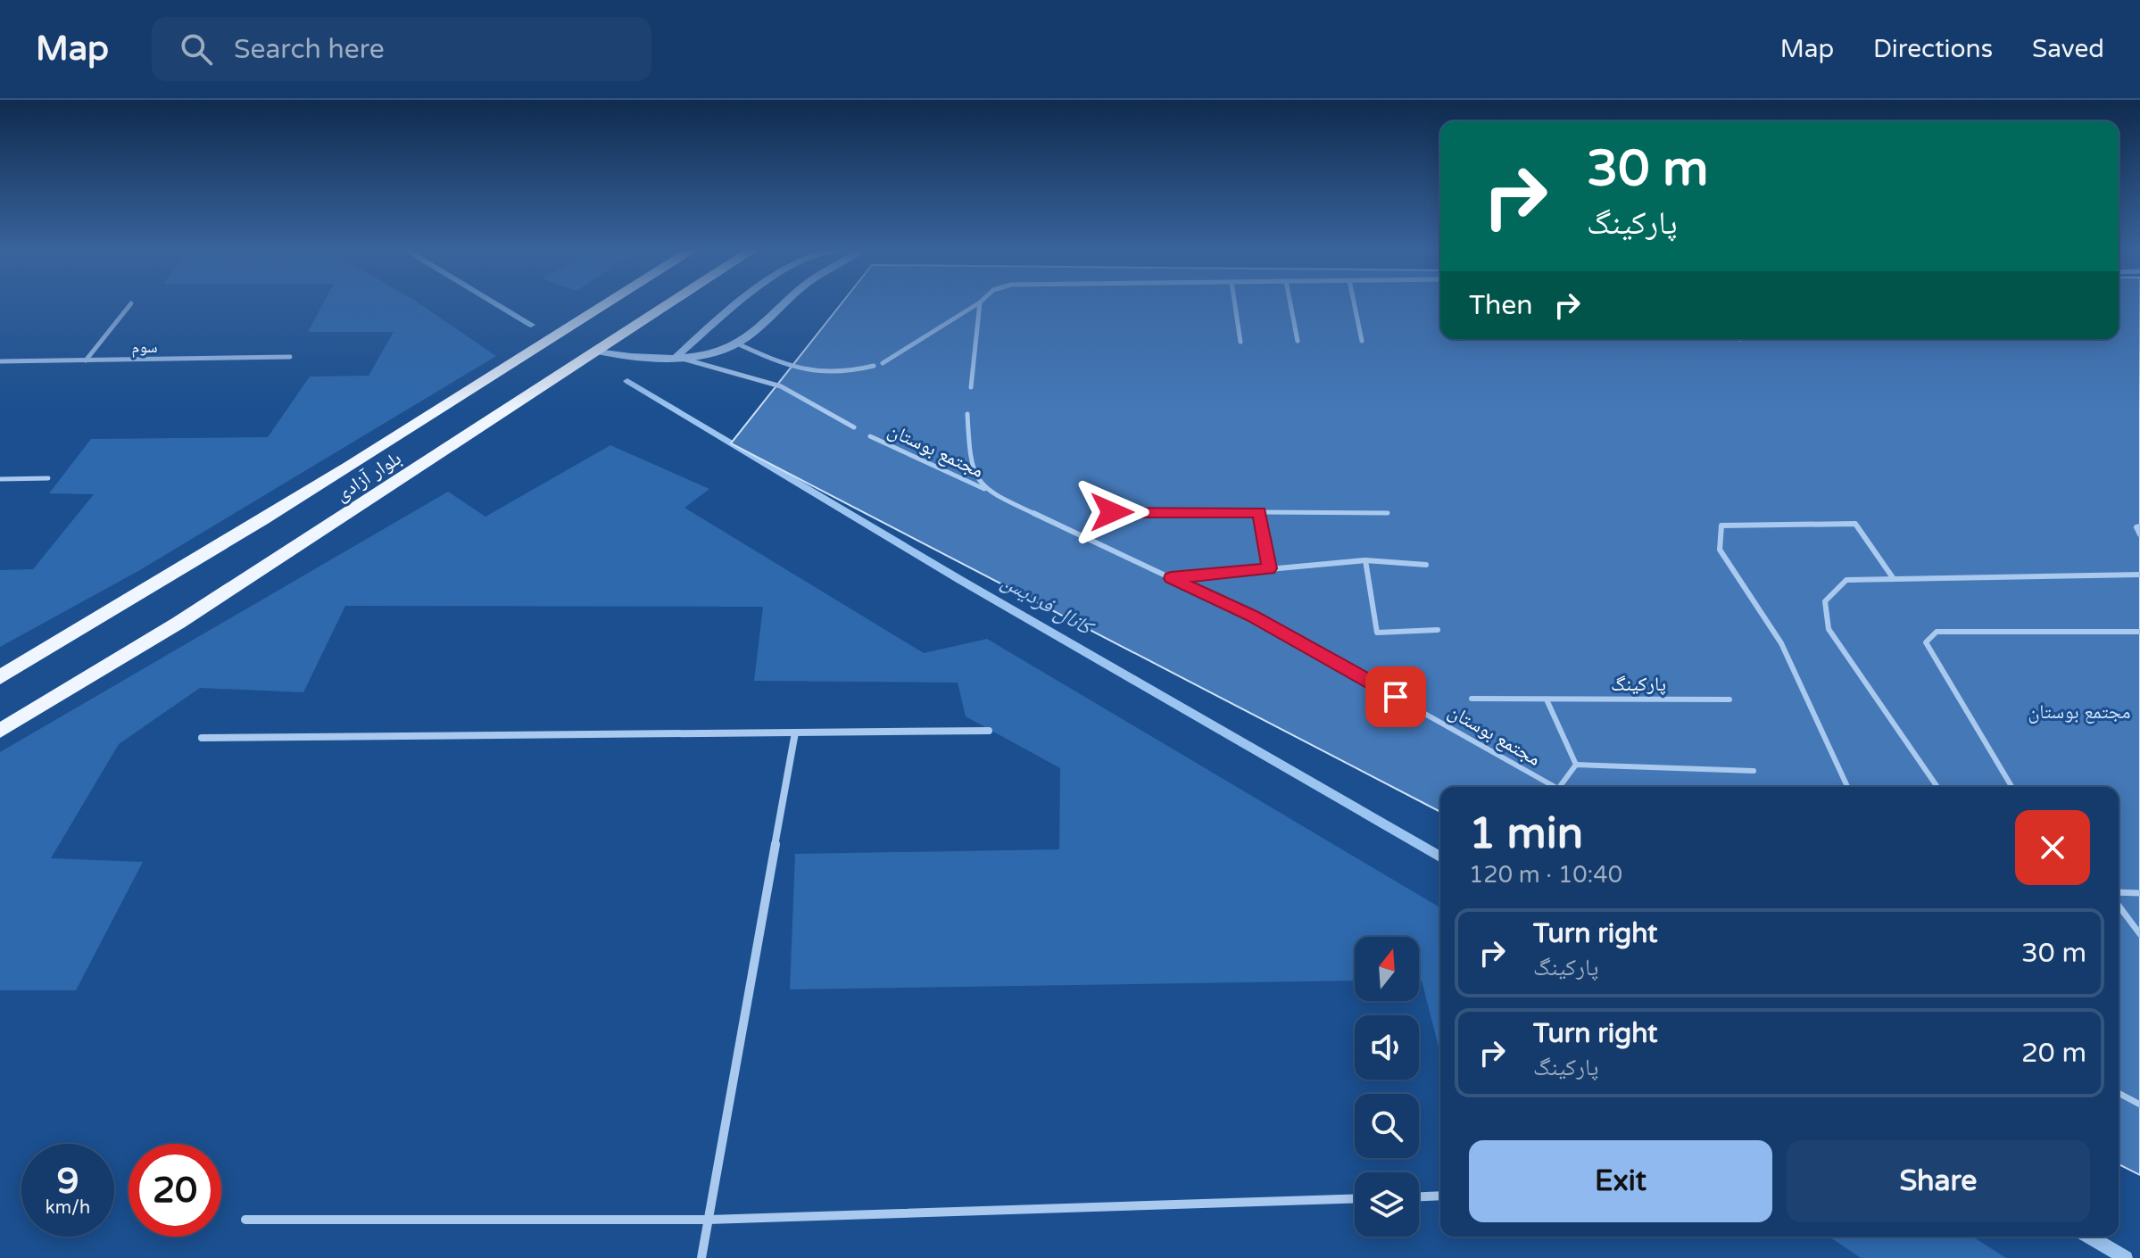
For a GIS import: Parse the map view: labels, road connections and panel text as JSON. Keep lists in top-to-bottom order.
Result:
{
  "streets": {
    "main road": ["بلوار آزادی"],
    "lane": ["سوم", "مجتمع بوستان", "پارکینگ"]
  },
  "water": ["کانال فردیس"],
  "parks": ["مجتمع بوستان"],
  "north": "top",
  "page": {
    "header": "Map",
    "search": "Search here",
    "nav": ["Map", "Directions", "Saved"],
    "turn": ["30 m", "پارکینگ"],
    "then": "Then",
    "heading": ["1 min", "120 m · 10:40"],
    "list": [
      {
        "name": "Turn right",
        "note": "پارکینگ",
        "value": "30 m"
      },
      {
        "name": "Turn right",
        "note": "پارکینگ",
        "value": "20 m"
      }
    ],
    "buttons": ["Exit", "Share"],
    "speed": "9 km/h",
    "limit": "20"
  }
}
